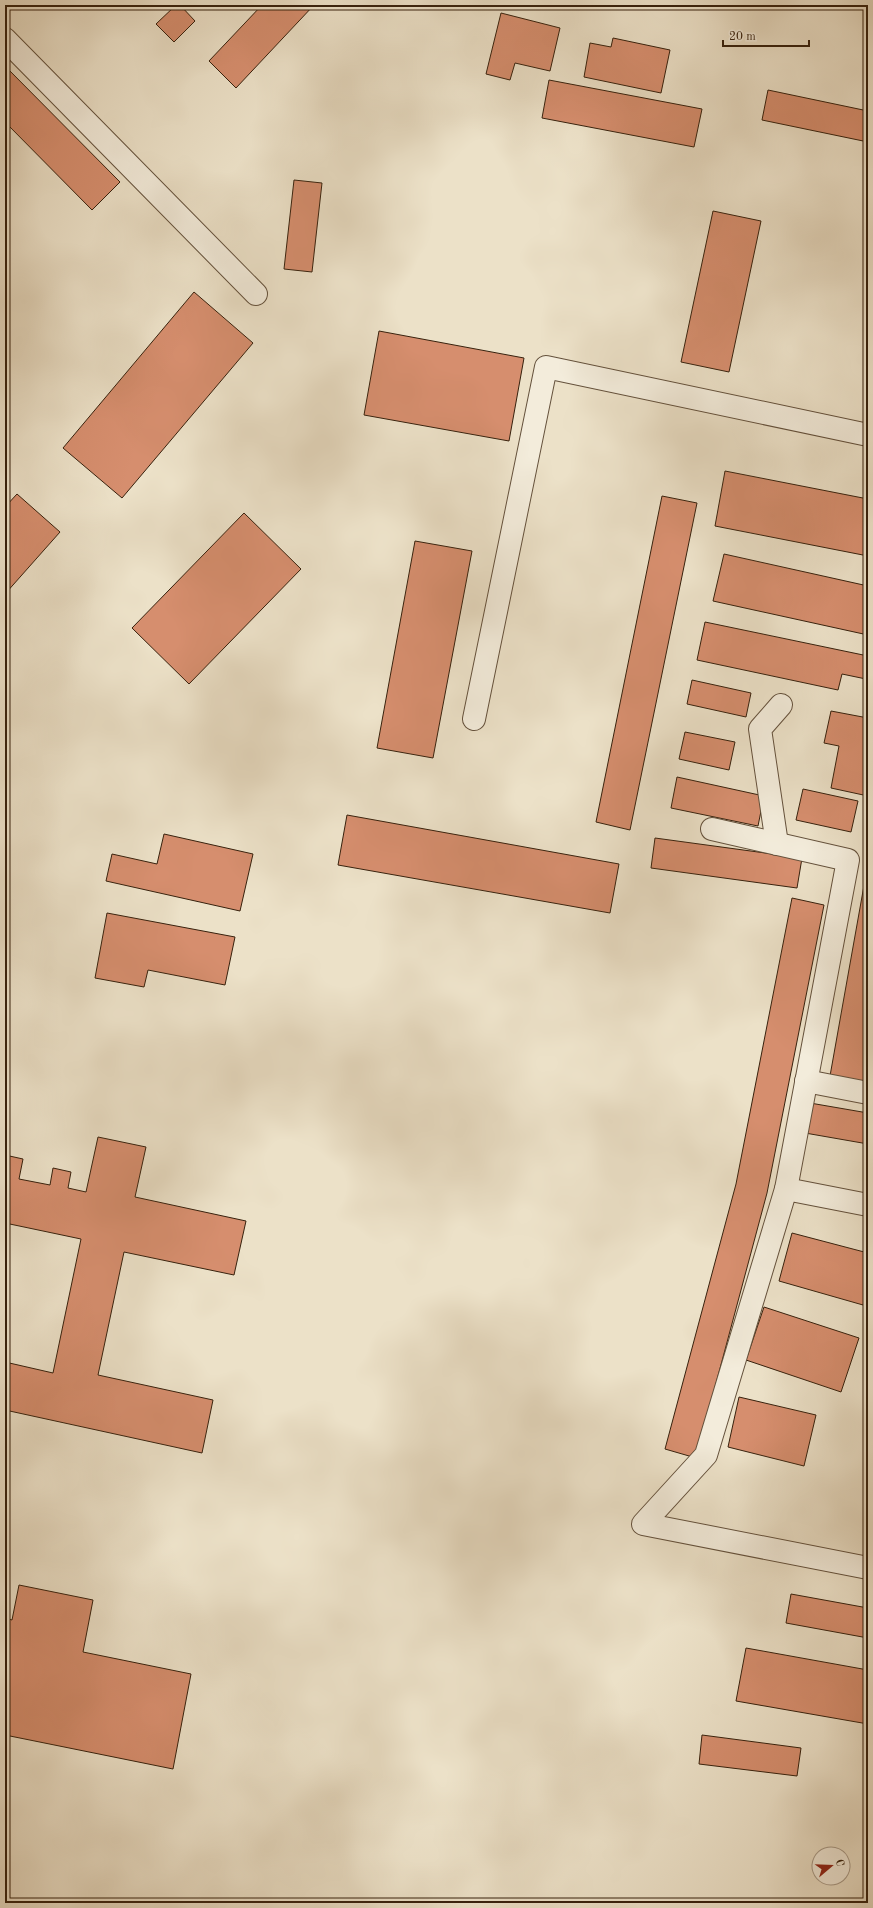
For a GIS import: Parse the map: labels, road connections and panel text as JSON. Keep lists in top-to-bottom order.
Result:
{
  "scale_bar": "20 m",
  "north": "right"
}
